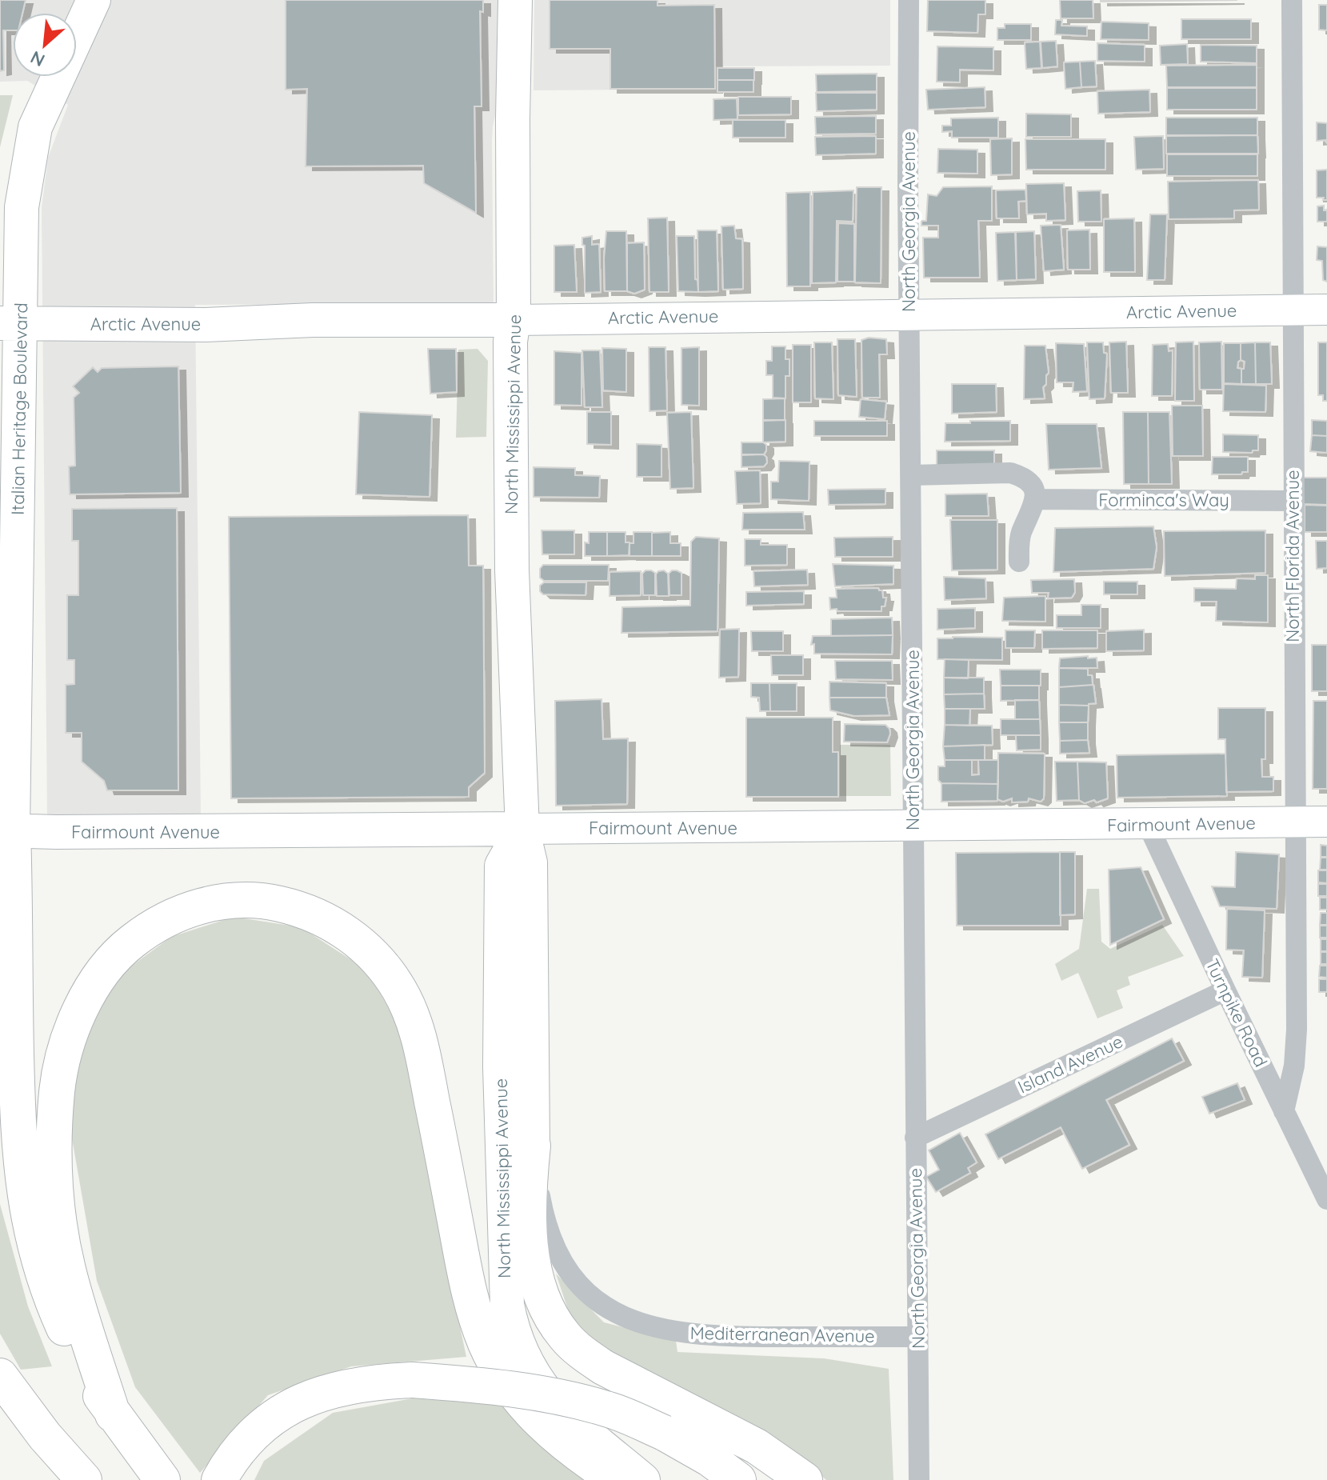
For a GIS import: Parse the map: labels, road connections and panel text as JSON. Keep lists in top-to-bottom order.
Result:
{
  "streets": {
    "main road": [
      "Arctic Avenue",
      "Italian Heritage Boulevard",
      "North Mississippi Avenue",
      "Fairmount Avenue"
    ],
    "street": [
      "North Georgia Avenue",
      "Forminca's Way",
      "North Florida Avenue",
      "Turnpike Road",
      "Island Avenue",
      "Mediterranean Avenue"
    ]
  },
  "crossings": [
    ["North Georgia Avenue", "Arctic Avenue"],
    ["North Georgia Avenue", "Fairmount Avenue"],
    ["North Georgia Avenue", "Island Avenue"],
    ["North Georgia Avenue", "Mediterranean Avenue"],
    ["Arctic Avenue", "Italian Heritage Boulevard"],
    ["Arctic Avenue", "North Mississippi Avenue"],
    ["Arctic Avenue", "North Florida Avenue"],
    ["Italian Heritage Boulevard", "Fairmount Avenue"],
    ["North Mississippi Avenue", "Fairmount Avenue"],
    ["North Mississippi Avenue", "Mediterranean Avenue"],
    ["Forminca's Way", "North Florida Avenue"],
    ["North Florida Avenue", "Fairmount Avenue"],
    ["North Florida Avenue", "Turnpike Road"],
    ["Fairmount Avenue", "Turnpike Road"],
    ["Turnpike Road", "Island Avenue"]
  ],
  "north": "bottom left"
}
